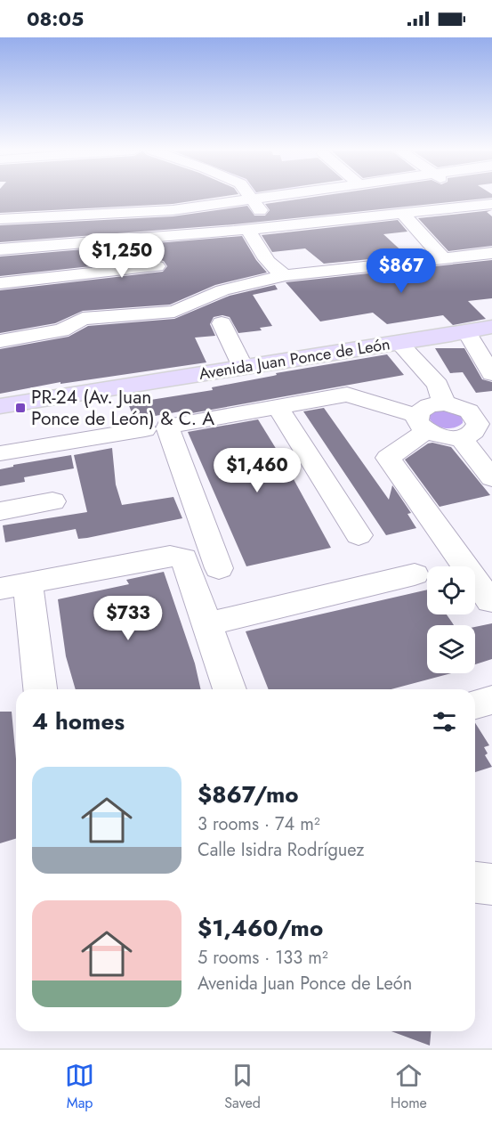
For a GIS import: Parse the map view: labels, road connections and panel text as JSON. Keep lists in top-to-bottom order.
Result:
{
  "streets": {
    "main road": ["Avenida Juan Ponce de León"]
  },
  "places": {
    "transit": ["PR-24 (Av. Juan Ponce de León) & C. A"]
  },
  "page": {
    "status": "08:05",
    "price": [
      "$1,250",
      "$867",
      "$1,460",
      "$733"
    ],
    "heading": "4 homes",
    "list": [
      {
        "name": "$867/mo",
        "note": "3 rooms · 74 m² · Calle Isidra Rodríguez"
      },
      {
        "name": "$1,460/mo",
        "note": "5 rooms · 133 m² · Avenida Juan Ponce de León"
      }
    ],
    "tabs": ["Map", "Saved", "Home"]
  }
}
